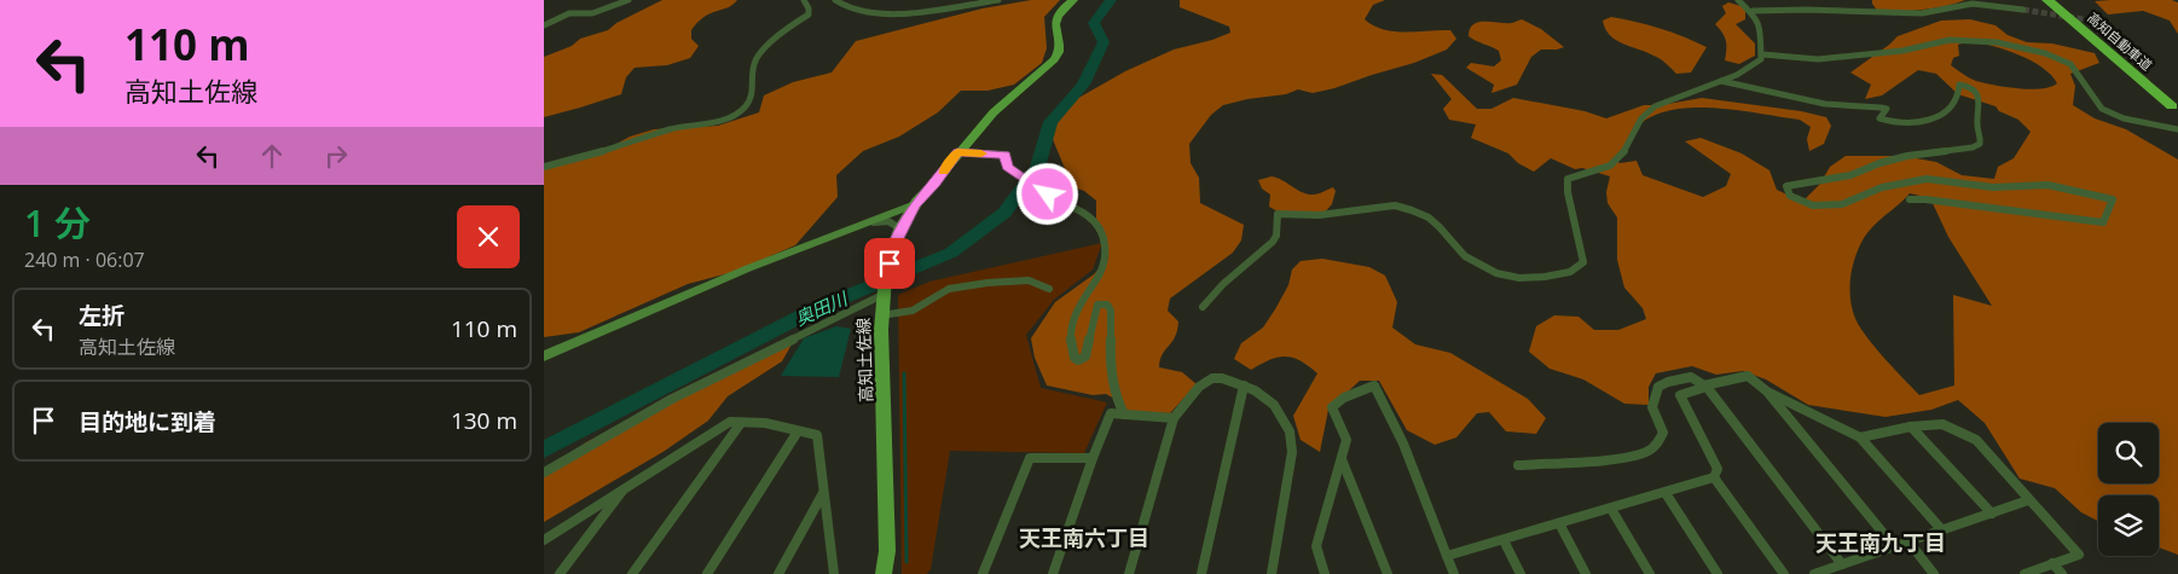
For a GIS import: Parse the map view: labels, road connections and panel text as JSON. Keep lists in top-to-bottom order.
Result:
{
  "streets": {
    "highway": ["高知自動車道"],
    "main road": ["高知土佐線"]
  },
  "districts": ["天王南六丁目", "天王南九丁目"],
  "water": ["奥田川"],
  "page": {
    "turn": ["110 m", "高知土佐線"],
    "heading": ["1 分", "240 m · 06:07"],
    "list": [
      {
        "name": "左折",
        "note": "高知土佐線",
        "value": "110 m"
      },
      {
        "name": "目的地に到着",
        "value": "130 m"
      }
    ]
  }
}
